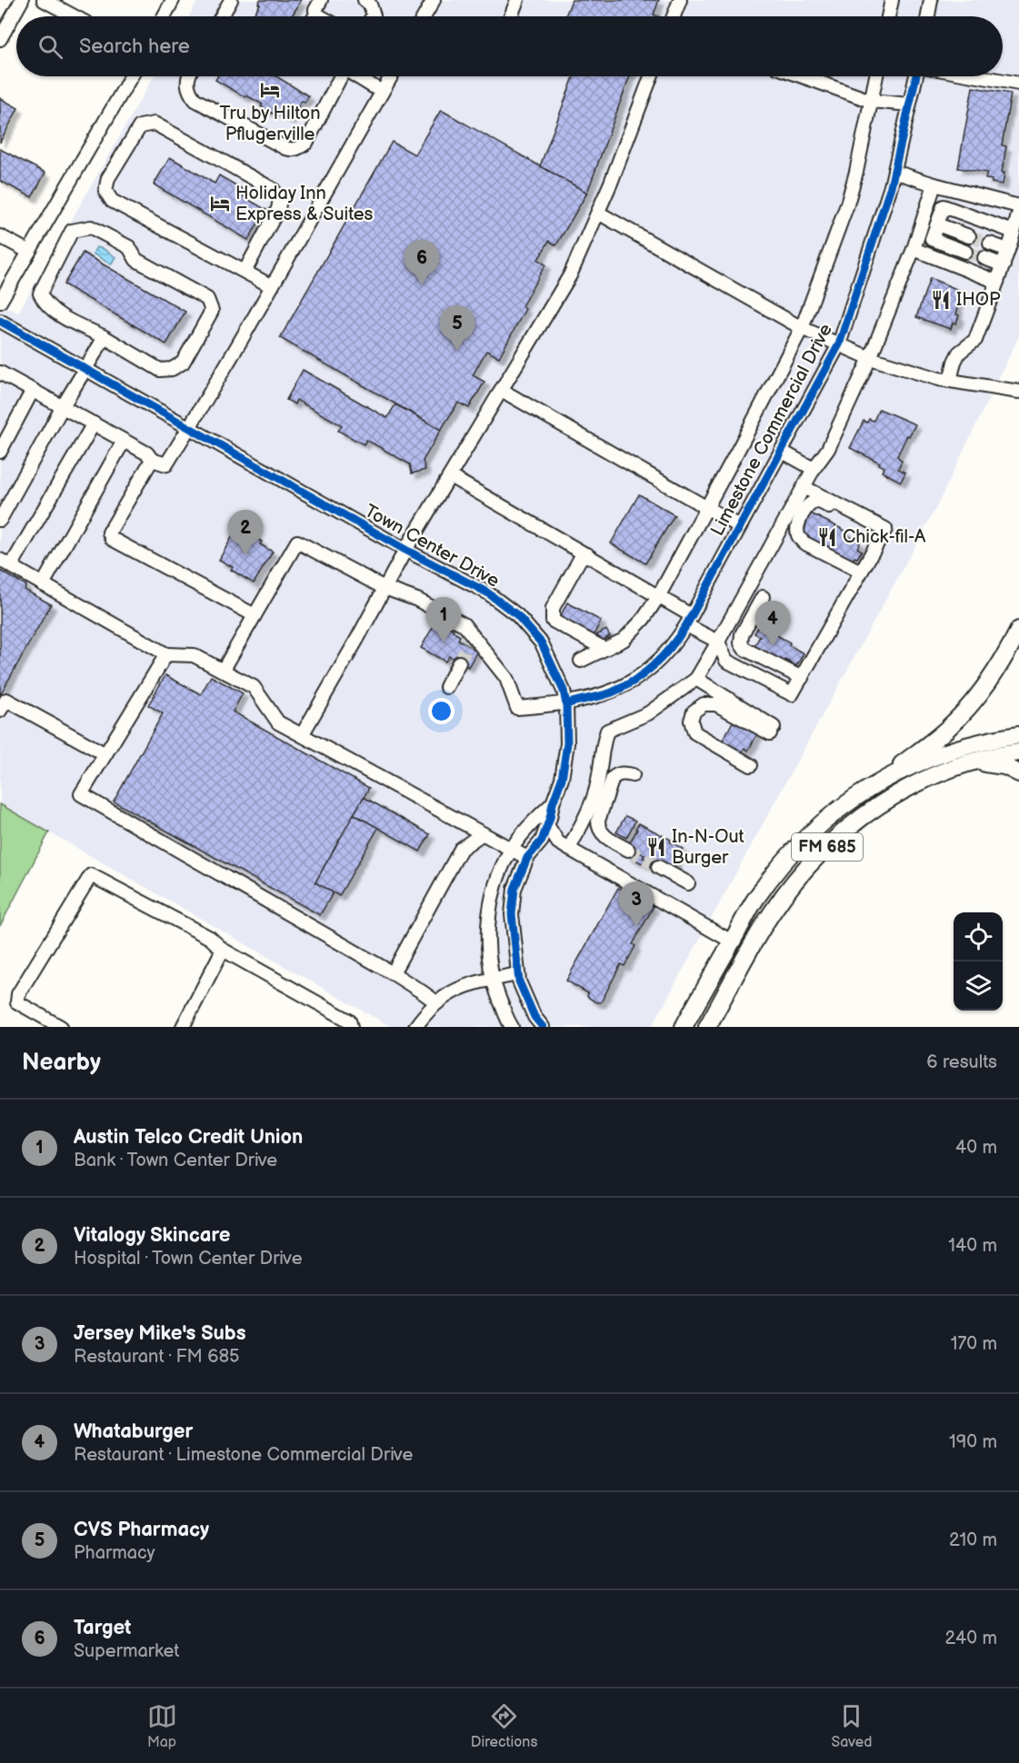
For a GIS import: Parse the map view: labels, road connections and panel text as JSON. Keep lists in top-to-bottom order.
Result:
{
  "streets": {
    "main road": ["FM 685"],
    "street": ["Limestone Commercial Drive", "Town Center Drive"]
  },
  "crossings": [
    ["Limestone Commercial Drive", "Town Center Drive"]
  ],
  "places": {
    "hotel": ["Tru by Hilton Pflugerville", "Holiday Inn Express & Suites"],
    "restaurant": ["IHOP", "Chick-fil-A", "In-N-Out Burger"]
  },
  "page": {
    "search": "Search here",
    "pins": [
      "6",
      "5",
      "2",
      "1",
      "4",
      "3"
    ],
    "heading": ["Nearby", "6 results"],
    "list": [
      {
        "mark": "1",
        "name": "Austin Telco Credit Union",
        "note": "Bank · Town Center Drive",
        "value": "40 m"
      },
      {
        "mark": "2",
        "name": "Vitalogy Skincare",
        "note": "Hospital · Town Center Drive",
        "value": "140 m"
      },
      {
        "mark": "3",
        "name": "Jersey Mike's Subs",
        "note": "Restaurant · FM 685",
        "value": "170 m"
      },
      {
        "mark": "4",
        "name": "Whataburger",
        "note": "Restaurant · Limestone Commercial Drive",
        "value": "190 m"
      },
      {
        "mark": "5",
        "name": "CVS Pharmacy",
        "note": "Pharmacy",
        "value": "210 m"
      },
      {
        "mark": "6",
        "name": "Target",
        "note": "Supermarket",
        "value": "240 m"
      }
    ],
    "nav": ["Map", "Directions", "Saved"]
  }
}
